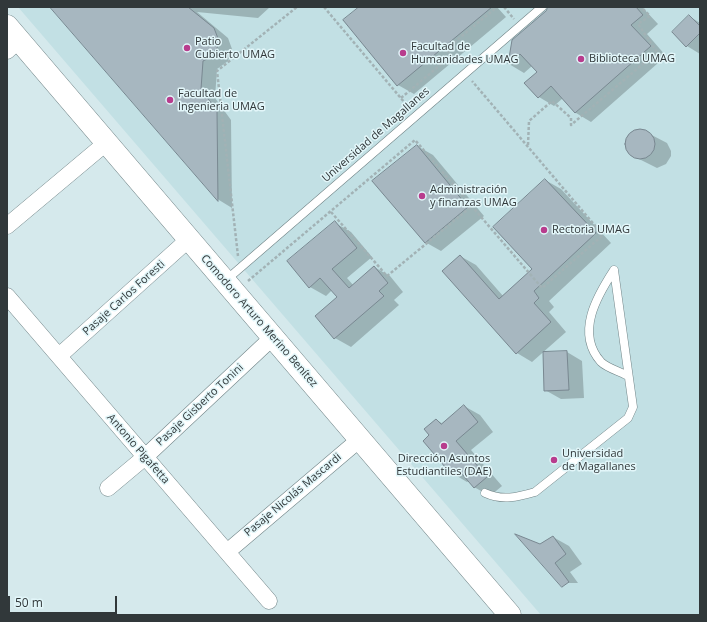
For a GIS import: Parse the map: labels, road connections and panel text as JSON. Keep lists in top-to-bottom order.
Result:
{
  "streets": {
    "main road": ["Comodoro Arturo Merino Benítez"],
    "street": [
      "Pasaje Carlos Foresti",
      "Pasaje Gisberto Tonini",
      "Antonio Pigafetta",
      "Pasaje Nicolás Mascardi"
    ],
    "lane": ["Universidad de Magallanes"]
  },
  "crossings": [
    ["Universidad de Magallanes", "Comodoro Arturo Merino Benítez"],
    ["Pasaje Carlos Foresti", "Comodoro Arturo Merino Benítez"],
    ["Pasaje Carlos Foresti", "Antonio Pigafetta"],
    ["Comodoro Arturo Merino Benítez", "Pasaje Gisberto Tonini"],
    ["Comodoro Arturo Merino Benítez", "Pasaje Nicolás Mascardi"],
    ["Pasaje Gisberto Tonini", "Antonio Pigafetta"],
    ["Antonio Pigafetta", "Pasaje Nicolás Mascardi"]
  ],
  "places": [
    "Patio Cubierto UMAG",
    "Facultad de Humanidades UMAG",
    "Biblioteca UMAG",
    "Facultad de Ingenieria UMAG",
    "Administración y finanzas UMAG",
    "Rectoria UMAG",
    "Dirección Asuntos Estudiantiles (DAE)",
    "Universidad de Magallanes"
  ],
  "scale_bar": "50 m"
}
